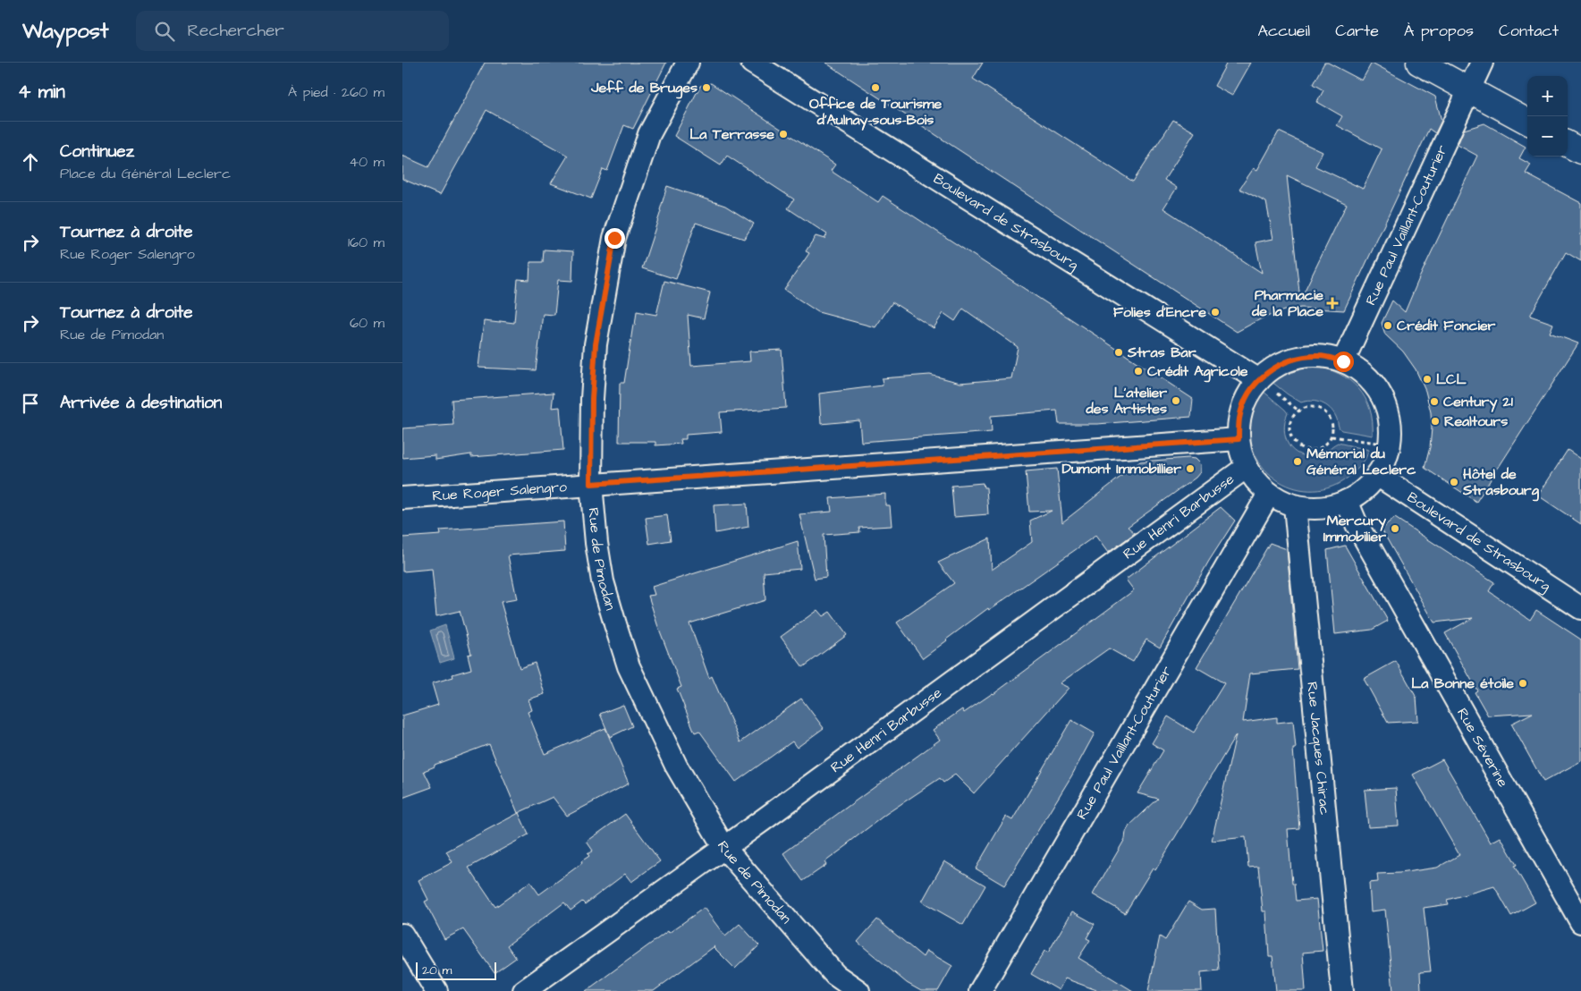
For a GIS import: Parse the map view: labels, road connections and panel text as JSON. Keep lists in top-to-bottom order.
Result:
{
  "streets": {
    "street": [
      "Boulevard de Strasbourg",
      "Rue Paul Vaillant-Couturier",
      "Rue Roger Salengro",
      "Rue Henri Barbusse",
      "Rue de Pimodan",
      "Rue Séverine",
      "Rue Jacques Chirac"
    ]
  },
  "crossings": [
    ["Rue Roger Salengro", "Rue de Pimodan"],
    ["Rue Henri Barbusse", "Rue de Pimodan"]
  ],
  "places": {
    "other": [
      "Jeff de Bruges",
      "Office de Tourisme d’Aulnay-sous-Bois",
      "La Terrasse",
      "Folies d'Encre",
      "Crédit Foncier",
      "Stras Bar",
      "Crédit Agricole",
      "LCL",
      "L'atelier des Artistes",
      "Century 21",
      "Realtours",
      "Mémorial du Général Leclerc",
      "Dumont Immobillier",
      "Hôtel de Strasbourg",
      "Mercury Immobilier",
      "La Bonne étoile"
    ],
    "health": ["Pharmacie de la Place"]
  },
  "scale_bar": "20 m",
  "page": {
    "header": "Waypost",
    "search": "Rechercher",
    "nav": [
      "Accueil",
      "Carte",
      "À propos",
      "Contact"
    ],
    "heading": ["4 min", "À pied · 260 m"],
    "map_buttons": ["+", "−"],
    "list": [
      ["Continuez", "Place du Général Leclerc", "40 m"],
      ["Tournez à droite", "Rue Roger Salengro", "160 m"],
      ["Tournez à droite", "Rue de Pimodan", "60 m"],
      "Arrivée à destination"
    ],
    "scale": "20 m"
  }
}
